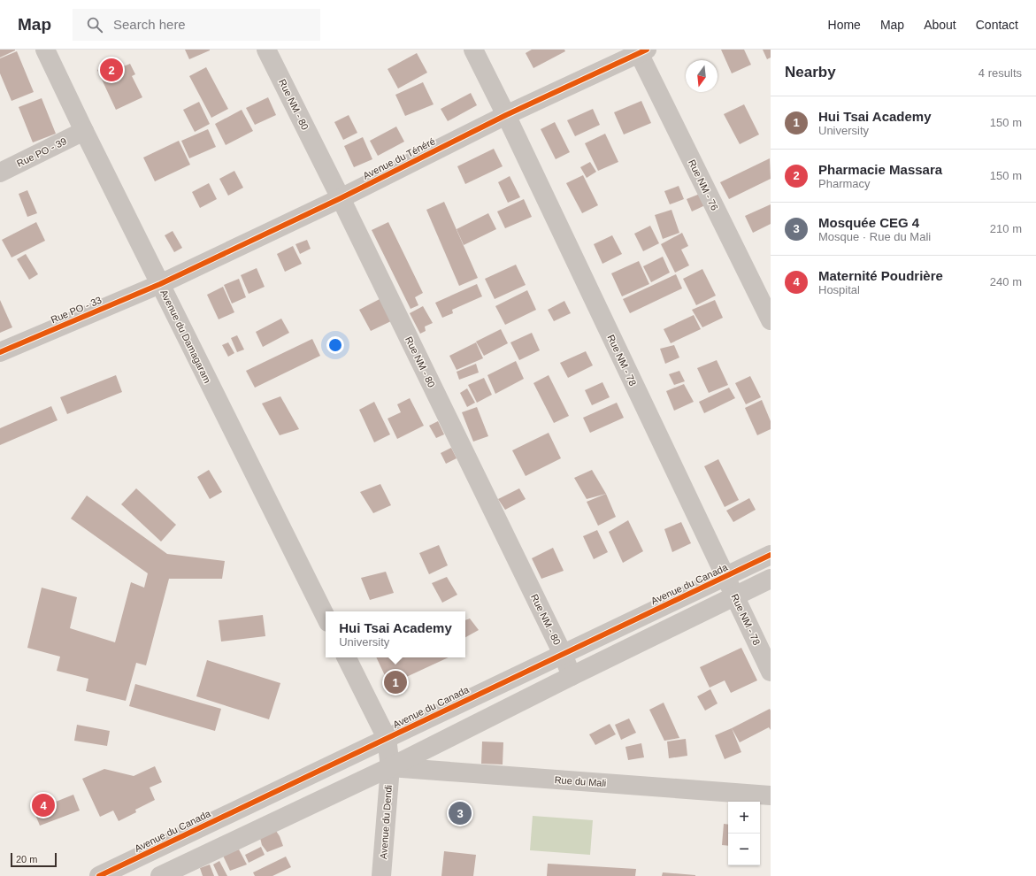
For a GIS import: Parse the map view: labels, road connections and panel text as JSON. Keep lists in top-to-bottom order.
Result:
{
  "streets": {
    "street": [
      "Rue NM - 80",
      "Rue PO - 39",
      "Avenue du Ténéré",
      "Rue NM - 76",
      "Rue PO - 33",
      "Avenue du Damagaram",
      "Rue NM - 78",
      "Avenue du Canada",
      "Rue du Mali",
      "Avenue du Dendi"
    ]
  },
  "crossings": [
    ["Rue NM - 80", "Avenue du Ténéré"],
    ["Rue NM - 80", "Avenue du Canada"],
    ["Rue PO - 39", "Avenue du Damagaram"],
    ["Avenue du Ténéré", "Rue NM - 76"],
    ["Avenue du Ténéré", "Rue PO - 33"],
    ["Avenue du Ténéré", "Avenue du Damagaram"],
    ["Avenue du Ténéré", "Rue NM - 78"],
    ["Rue PO - 33", "Avenue du Damagaram"],
    ["Rue NM - 78", "Avenue du Canada"],
    ["Rue du Mali", "Avenue du Dendi"]
  ],
  "scale_bar": "20 m",
  "north": "bottom",
  "page": {
    "header": "Map",
    "search": "Search here",
    "nav": [
      "Home",
      "Map",
      "About",
      "Contact"
    ],
    "heading": ["Nearby", "4 results"],
    "pins": [
      "2",
      "1",
      "4",
      "3"
    ],
    "list": [
      {
        "mark": "1",
        "name": "Hui Tsai Academy",
        "note": "University",
        "value": "150 m"
      },
      {
        "mark": "2",
        "name": "Pharmacie Massara",
        "note": "Pharmacy",
        "value": "150 m"
      },
      {
        "mark": "3",
        "name": "Mosquée CEG 4",
        "note": "Mosque · Rue du Mali",
        "value": "210 m"
      },
      {
        "mark": "4",
        "name": "Maternité Poudrière",
        "note": "Hospital",
        "value": "240 m"
      }
    ],
    "popup": ["Hui Tsai Academy", "University"],
    "map_buttons": ["+", "−"],
    "scale": "20 m"
  }
}
